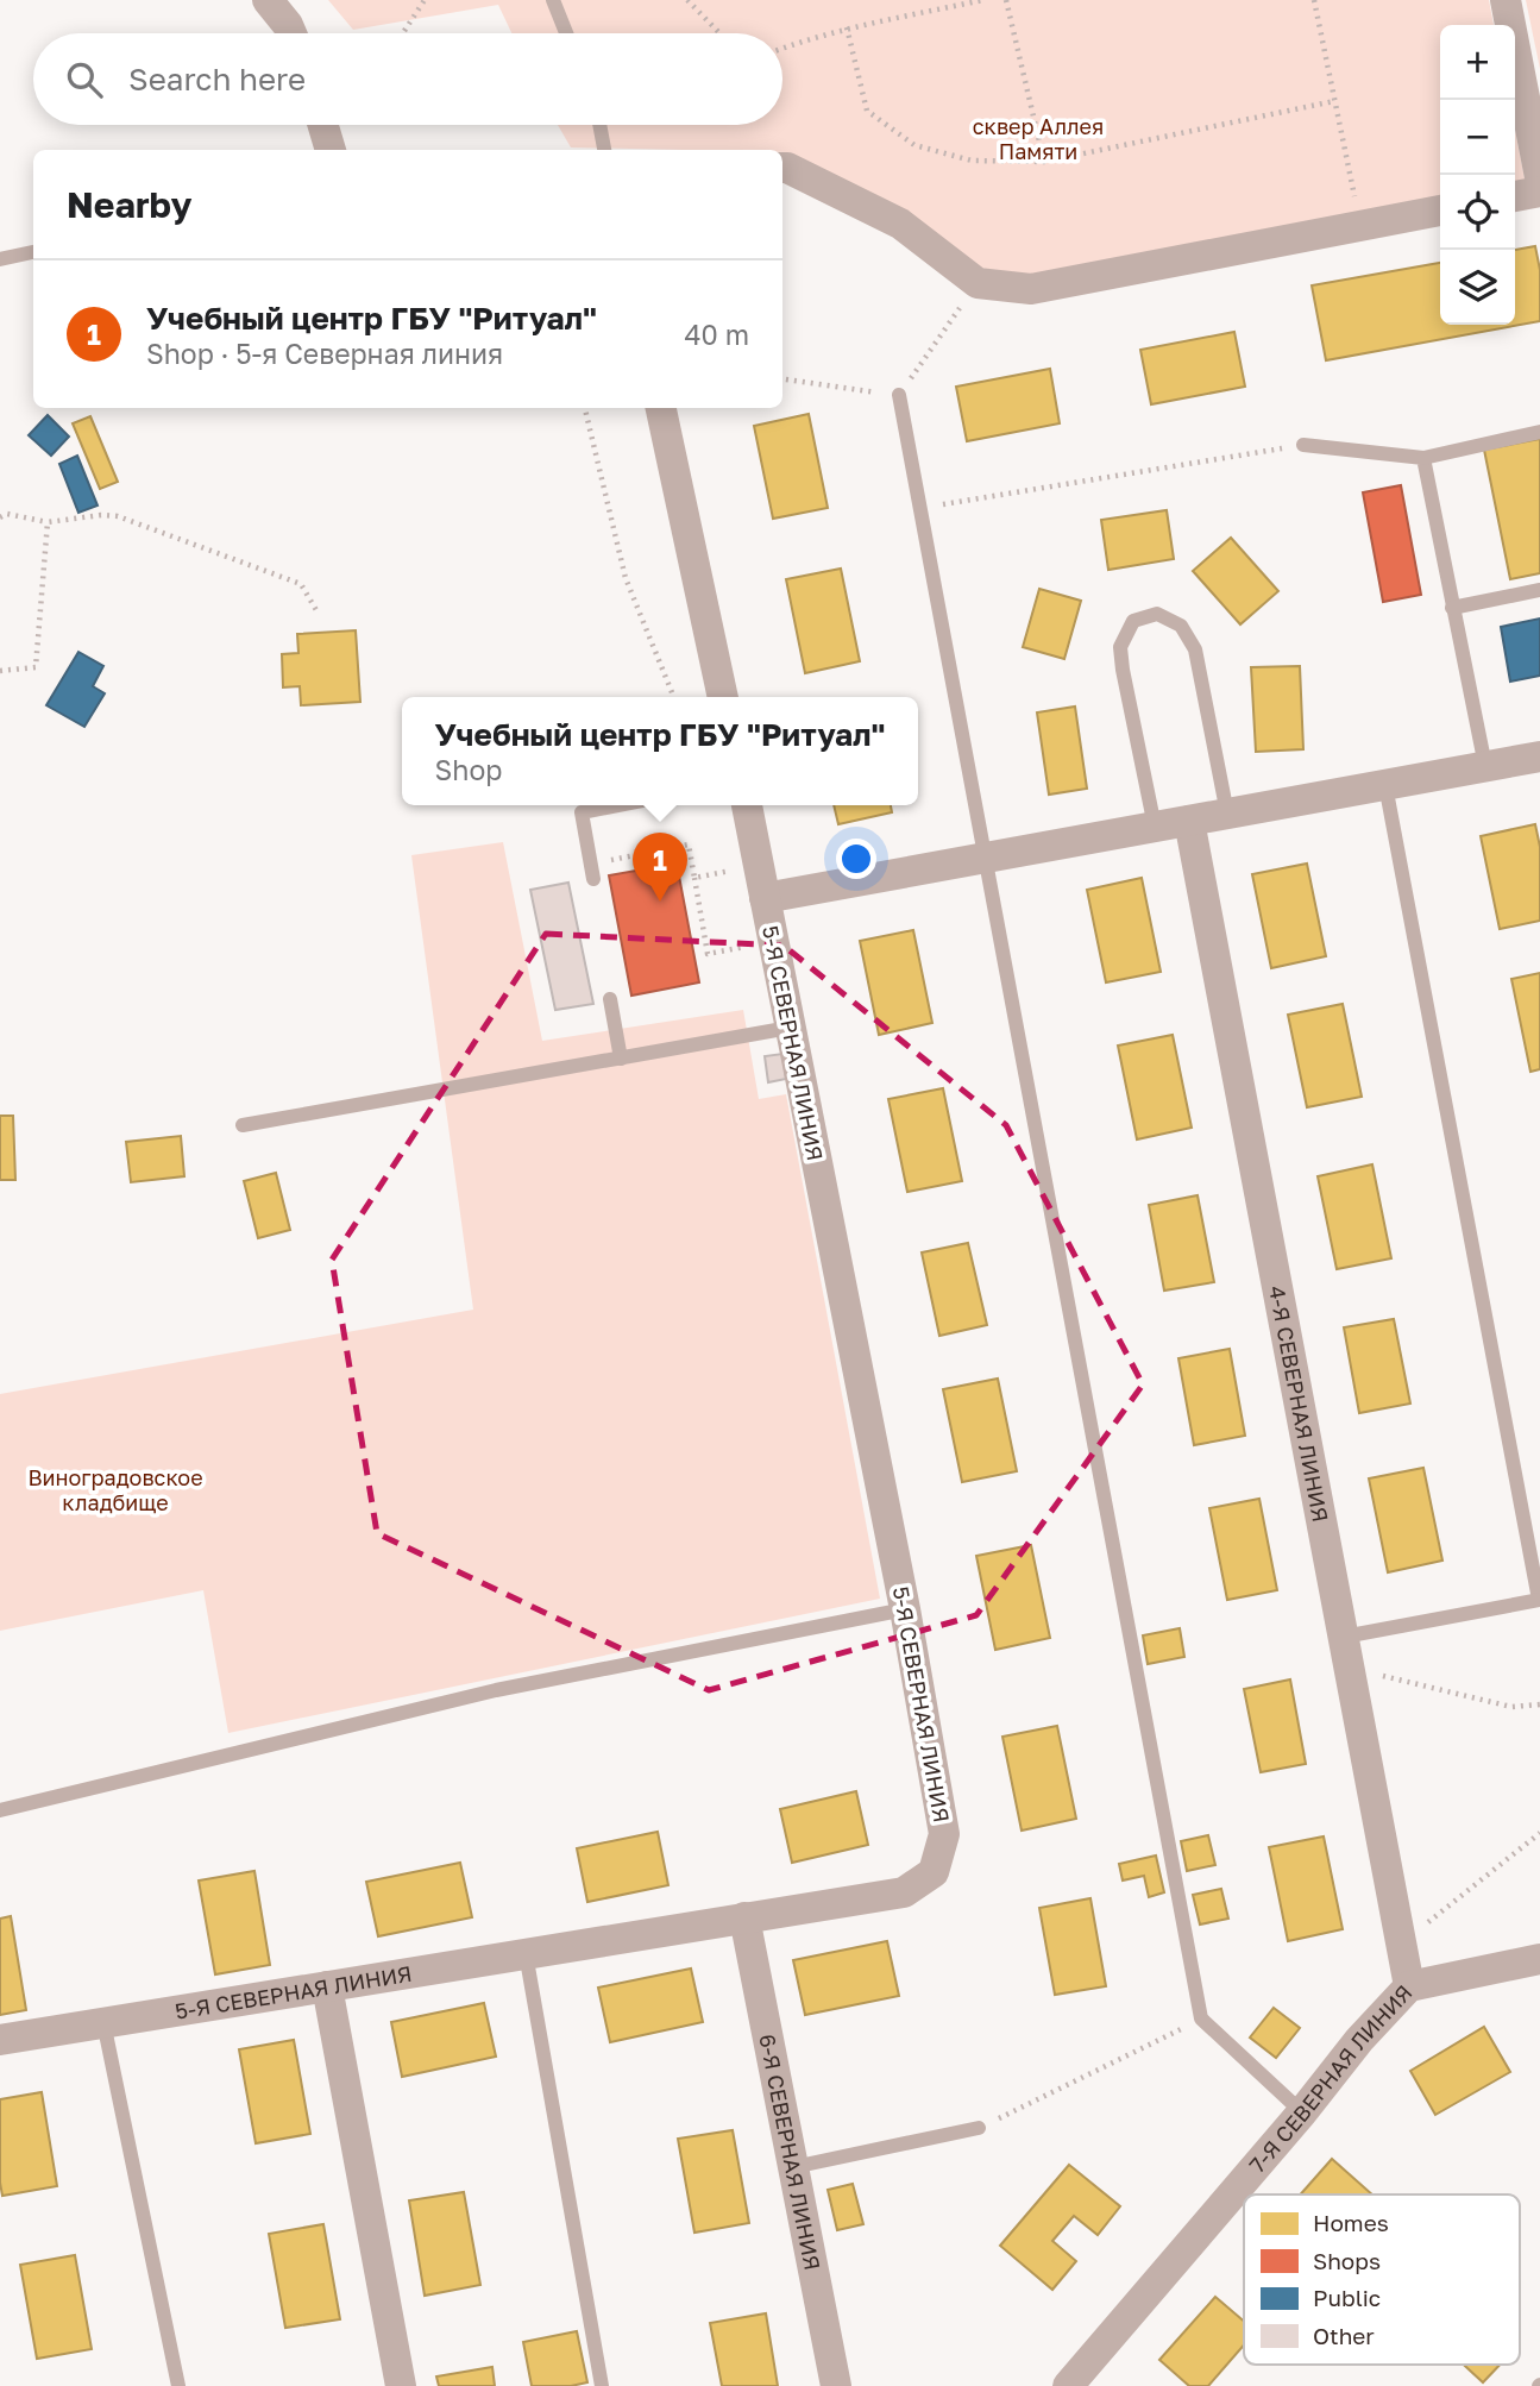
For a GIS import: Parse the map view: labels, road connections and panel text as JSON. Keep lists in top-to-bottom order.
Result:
{
  "streets": {
    "street": [
      "5-Я СЕВЕРНАЯ ЛИНИЯ",
      "4-Я СЕВЕРНАЯ ЛИНИЯ",
      "7-Я СЕВЕРНАЯ ЛИНИЯ",
      "6-Я СЕВЕРНАЯ ЛИНИЯ"
    ]
  },
  "crossings": [
    ["5-Я СЕВЕРНАЯ ЛИНИЯ", "6-Я СЕВЕРНАЯ ЛИНИЯ"],
    ["4-Я СЕВЕРНАЯ ЛИНИЯ", "7-Я СЕВЕРНАЯ ЛИНИЯ"]
  ],
  "parks": ["сквер Аллея Памяти", "Виноградовское кладбище"],
  "legend": [
    "Homes",
    "Shops",
    "Public",
    "Other"
  ],
  "page": {
    "map_buttons": ["+", "−"],
    "search": "Search here",
    "heading": "Nearby",
    "list": [
      {
        "mark": "1",
        "name": "Учебный центр ГБУ \"Ритуал\"",
        "note": "Shop · 5-я Северная линия",
        "value": "40 m"
      }
    ],
    "popup": ["Учебный центр ГБУ \"Ритуал\"", "Shop"],
    "pins": "1"
  }
}
